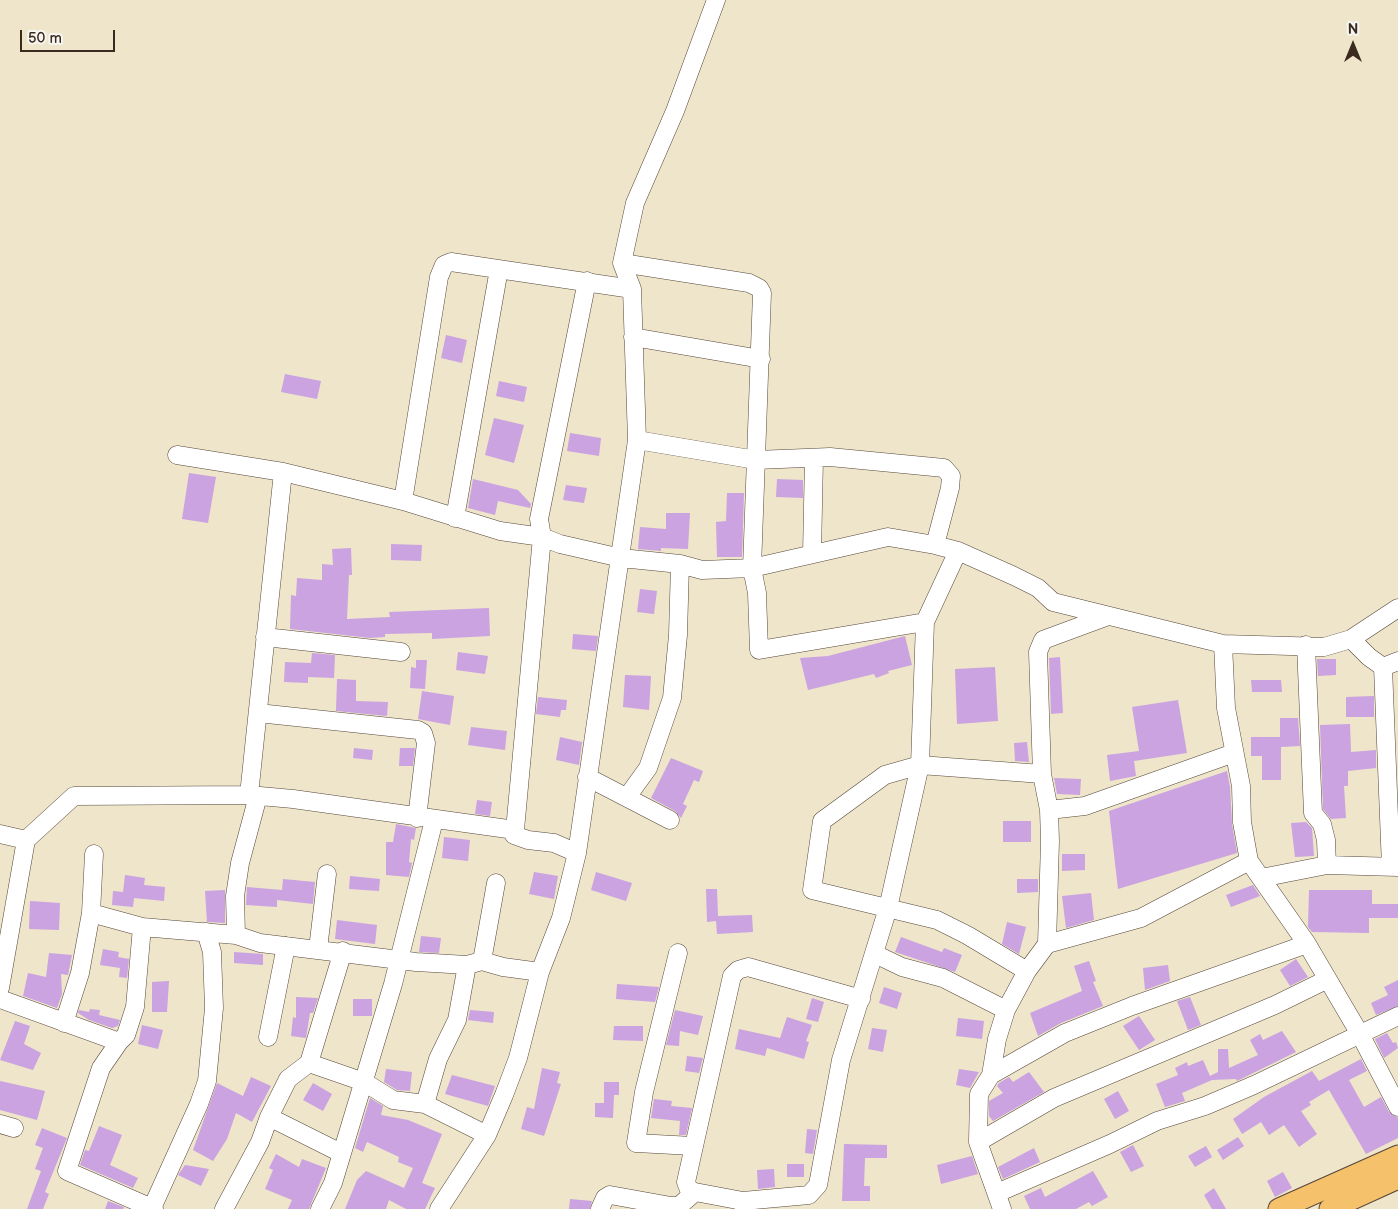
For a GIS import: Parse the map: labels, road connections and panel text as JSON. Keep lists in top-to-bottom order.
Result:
{
  "scale_bar": "50 m",
  "north": "top"
}
